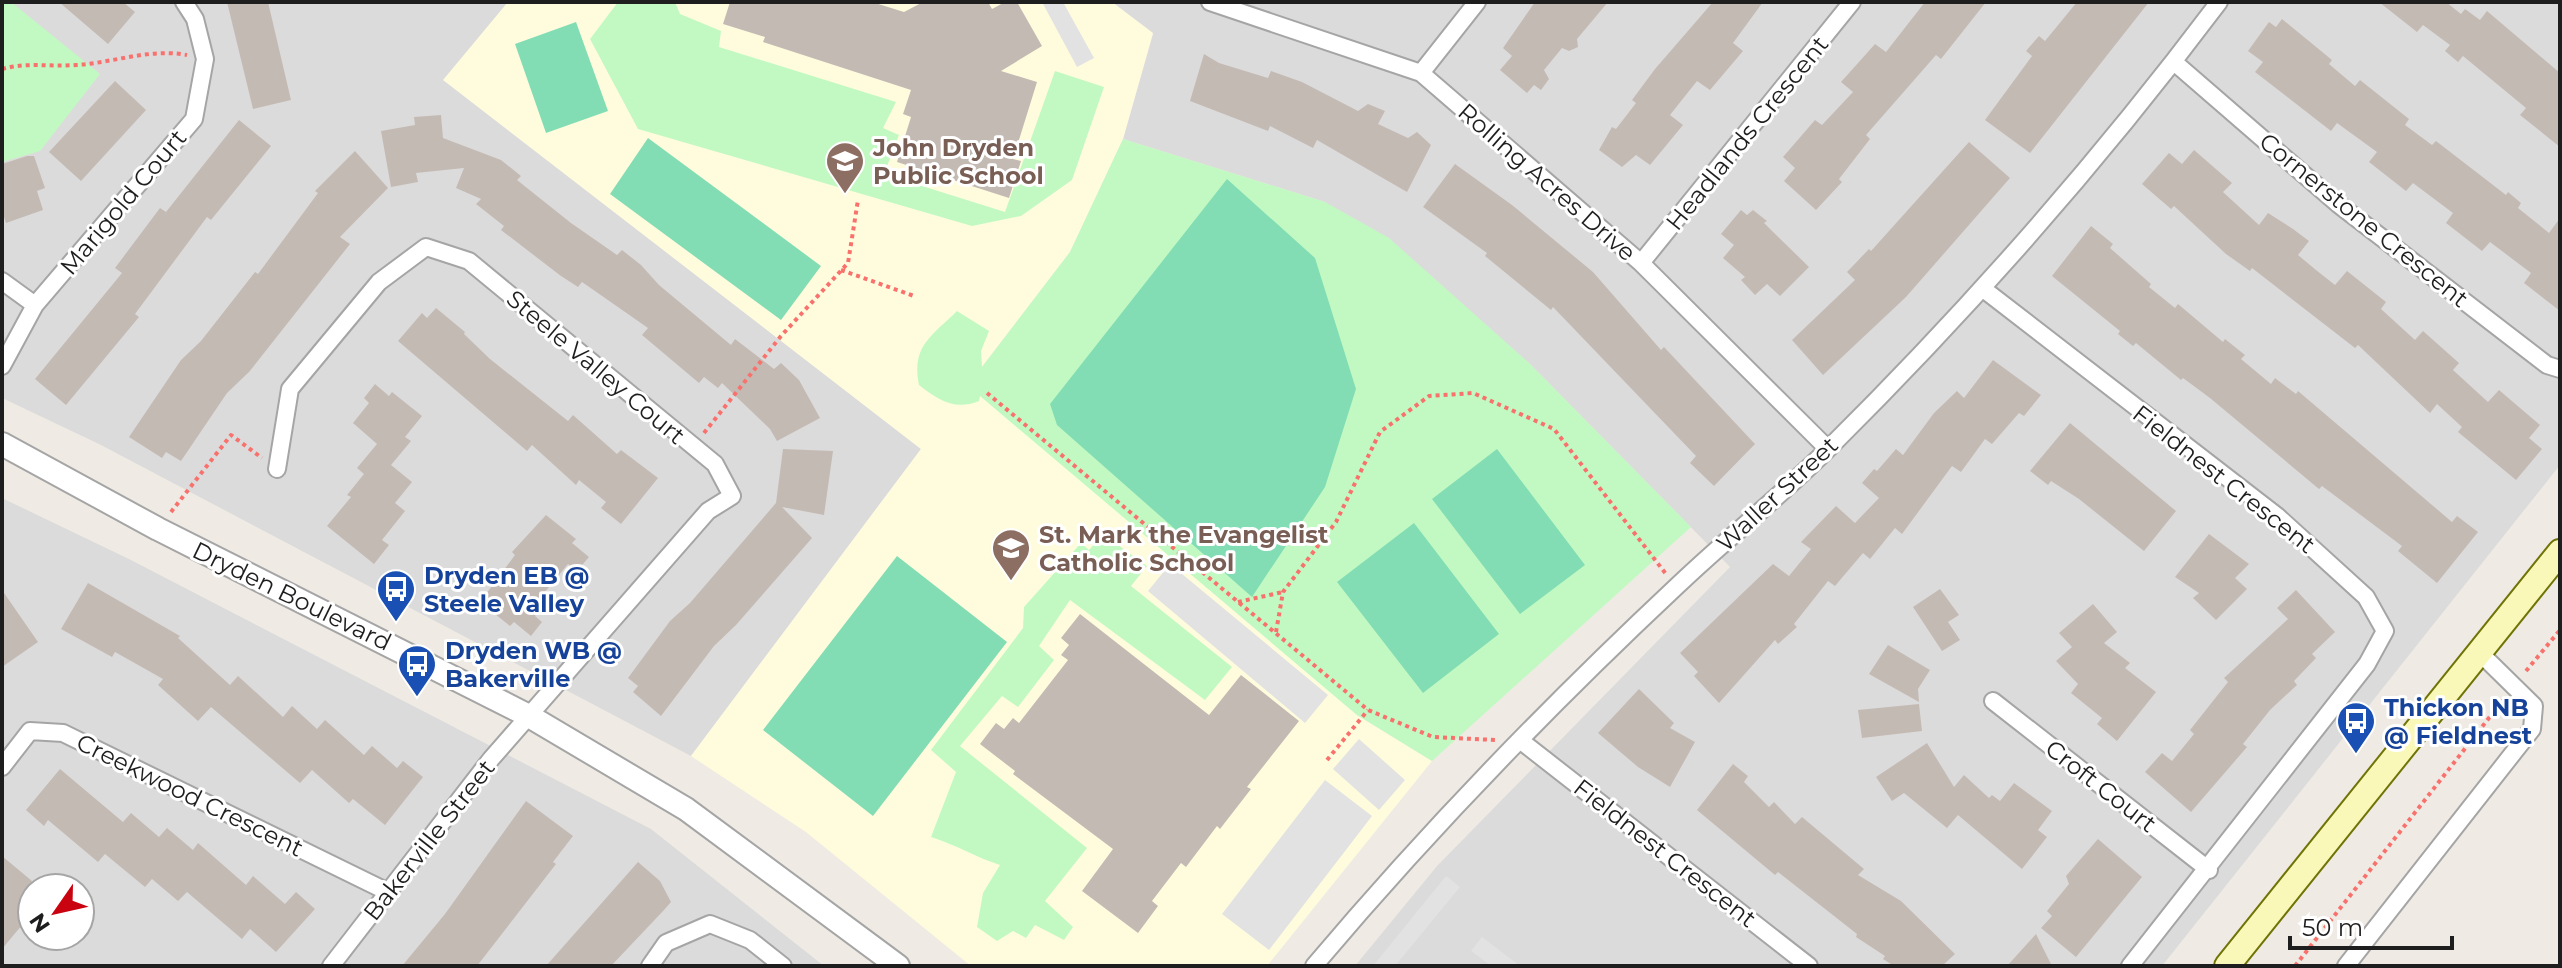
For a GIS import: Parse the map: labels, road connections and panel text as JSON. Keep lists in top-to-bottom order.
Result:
{
  "streets": {
    "street": [
      "Headlands Crescent",
      "Rolling Acres Drive",
      "Marigold Court",
      "Cornerstone Crescent",
      "Steele Valley Court",
      "Fieldnest Crescent",
      "Waller Street",
      "Dryden Boulevard",
      "Croft Court",
      "Creekwood Crescent",
      "Bakerville Street"
    ]
  },
  "crossings": [
    ["Headlands Crescent", "Rolling Acres Drive"],
    ["Rolling Acres Drive", "Waller Street"],
    ["Cornerstone Crescent", "Waller Street"],
    ["Steele Valley Court", "Dryden Boulevard"],
    ["Steele Valley Court", "Bakerville Street"],
    ["Fieldnest Crescent", "Waller Street"],
    ["Fieldnest Crescent", "Croft Court"],
    ["Dryden Boulevard", "Bakerville Street"],
    ["Creekwood Crescent", "Bakerville Street"]
  ],
  "places": {
    "school or university": ["John Dryden Public School", "St. Mark the Evangelist Catholic School"],
    "bus stop": ["Dryden EB @ Steele Valley", "Dryden WB @ Bakerville", "Thickon NB @ Fieldnest"]
  },
  "scale_bar": "50 m",
  "north": "bottom left"
}
